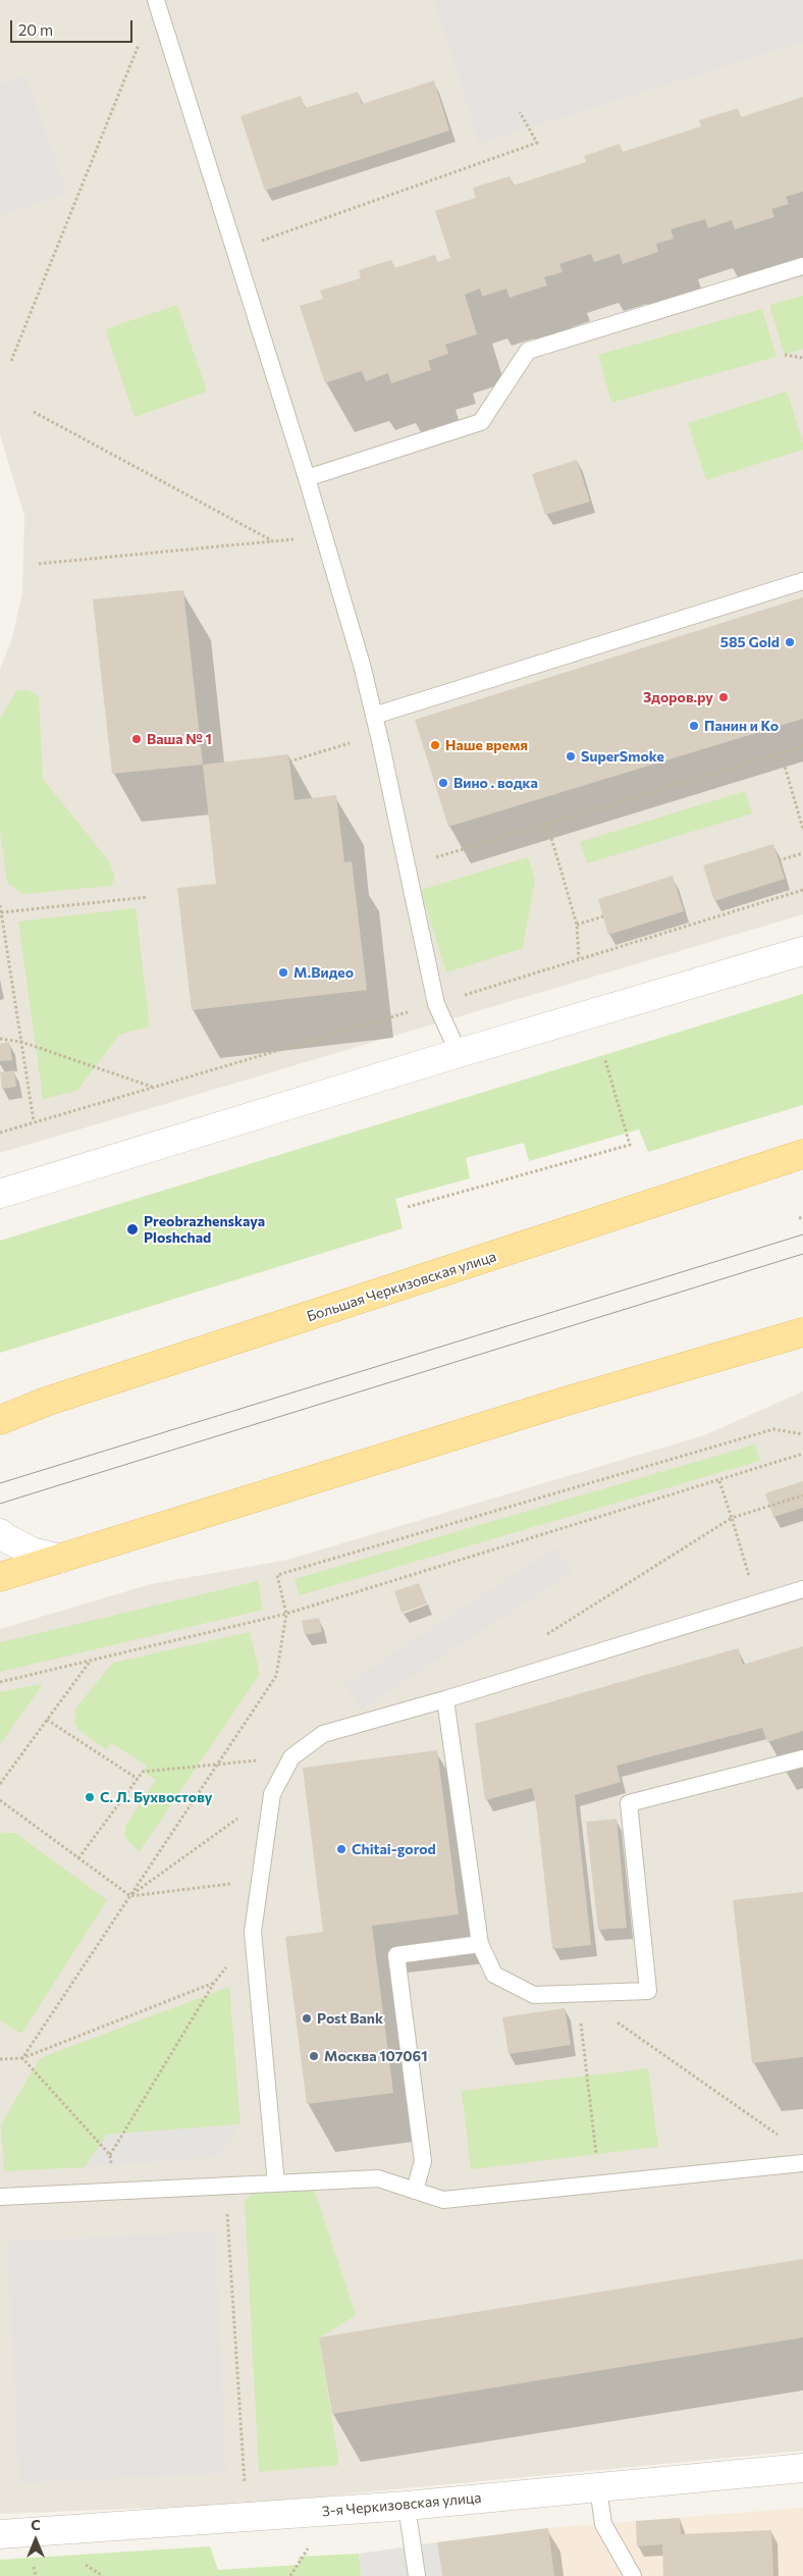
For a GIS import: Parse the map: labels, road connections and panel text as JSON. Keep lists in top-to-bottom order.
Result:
{
  "streets": {
    "main road": ["Большая Черкизовская улица"],
    "street": ["3-я Черкизовская улица"]
  },
  "places": [
    "585 Gold",
    "Здоров.ру",
    "Панин и Ко",
    "Ваша № 1",
    "Наше время",
    "SuperSmoke",
    "Вино . водка",
    "М.Видео",
    "Preobrazhenskaya Ploshchad",
    "С. Л. Бухвостову",
    "Chitai-gorod",
    "Post Bank",
    "Москва 107061"
  ],
  "scale_bar": "20 m",
  "north": "top"
}
